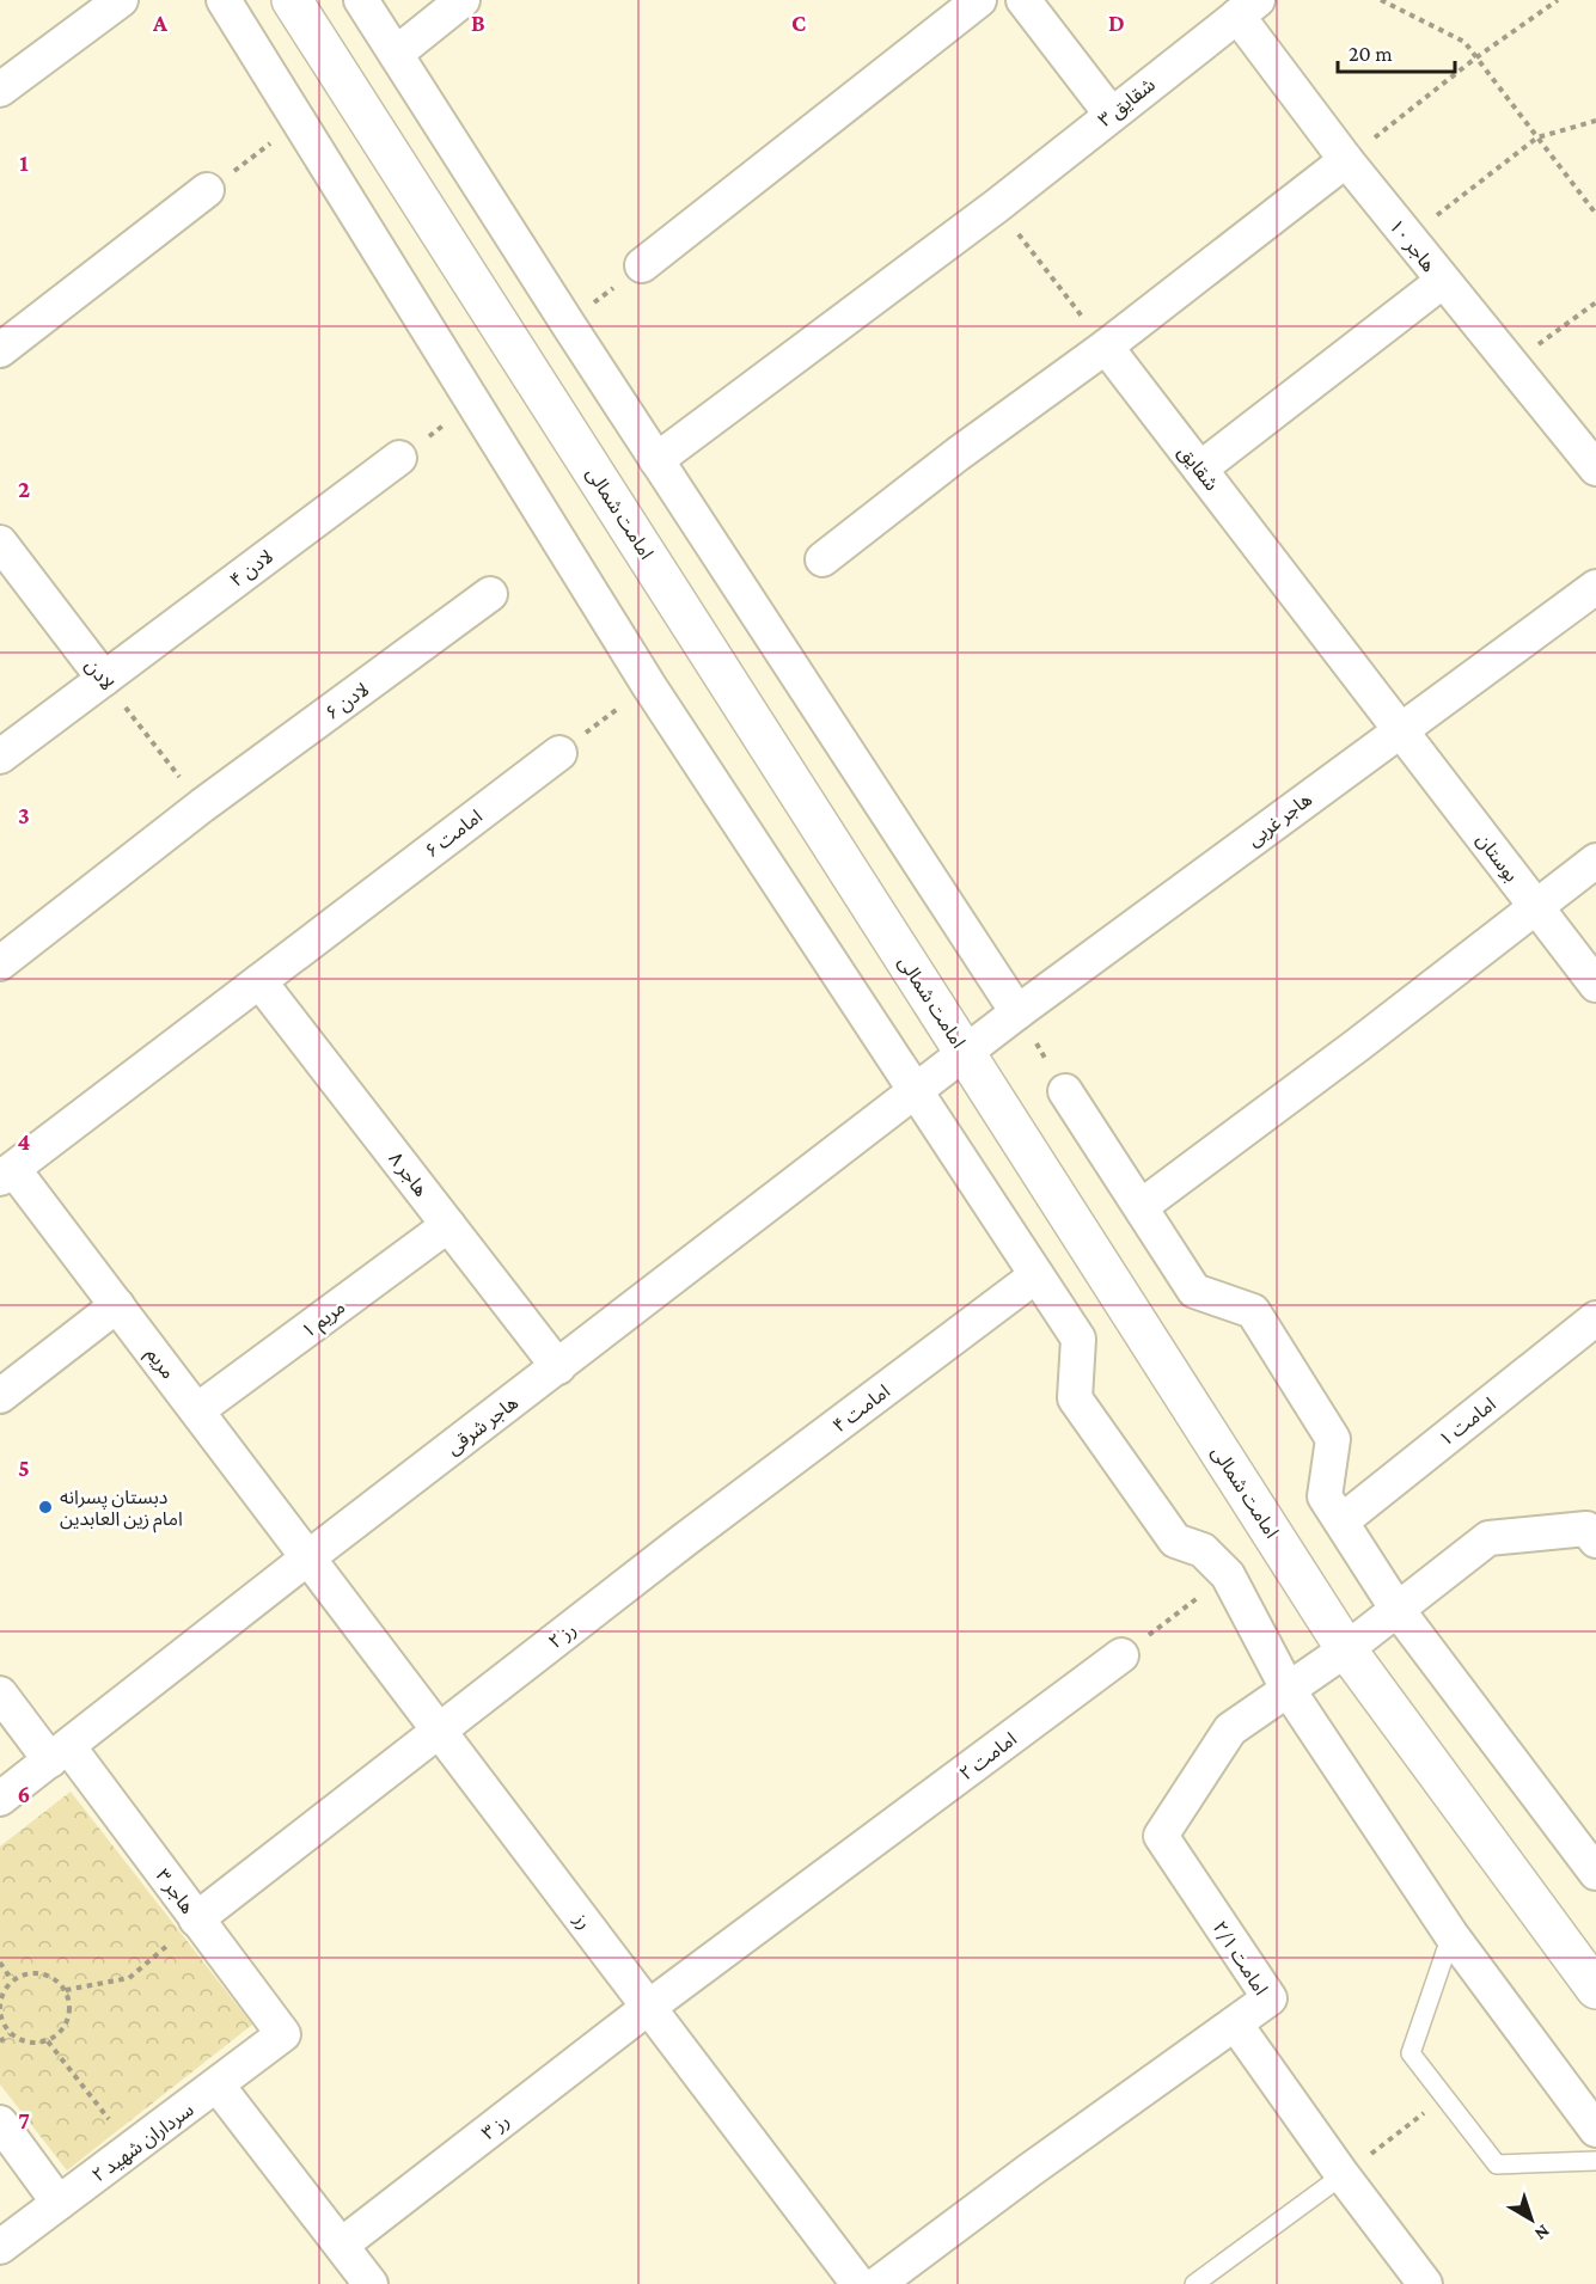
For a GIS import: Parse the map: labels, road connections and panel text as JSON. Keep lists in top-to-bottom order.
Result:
{
  "streets": {
    "main road": ["امامت شمالی"],
    "street": [
      "شقایق ۳",
      "هاجر ۱۰",
      "شقایق",
      "لادن ۴",
      "لادن",
      "لادن ۶",
      "هاجر غربی",
      "امامت ۶",
      "بوستان",
      "هاجر ۸",
      "مریم ۱",
      "مریم",
      "امامت ۴",
      "امامت ۱",
      "هاجر شرقی",
      "رز ۲",
      "امامت ۲",
      "هاجر ۳",
      "رز",
      "امامت ۲/۱",
      "رز ۳",
      "سرداران شهید ۲"
    ]
  },
  "crossings": [
    ["شقایق ۳", "هاجر ۱۰"],
    ["شقایق", "هاجر غربی"],
    ["شقایق", "بوستان"],
    ["امامت شمالی", "هاجر غربی"],
    ["امامت شمالی", "هاجر شرقی"],
    ["لادن ۴", "لادن"],
    ["لادن", "لادن ۶"],
    ["هاجر غربی", "بوستان"],
    ["هاجر غربی", "هاجر شرقی"],
    ["امامت ۶", "هاجر ۸"],
    ["امامت ۶", "مریم"],
    ["هاجر ۸", "مریم ۱"],
    ["هاجر ۸", "هاجر شرقی"],
    ["مریم ۱", "مریم"],
    ["مریم", "هاجر شرقی"],
    ["مریم", "رز"],
    ["امامت ۴", "رز ۲"],
    ["هاجر شرقی", "هاجر ۳"],
    ["هاجر شرقی", "رز"],
    ["رز ۲", "هاجر ۳"],
    ["رز ۲", "رز"],
    ["امامت ۲", "رز"],
    ["امامت ۲", "رز ۳"],
    ["هاجر ۳", "سرداران شهید ۲"],
    ["رز", "رز ۳"]
  ],
  "places": ["دبستان پسرانه امام زین العابدین"],
  "scale_bar": "20 m",
  "north": "bottom right",
  "grid": {
    "columns": [
      "A",
      "B",
      "C",
      "D"
    ],
    "rows": [
      "1",
      "2",
      "3",
      "4",
      "5",
      "6",
      "7"
    ]
  }
}
